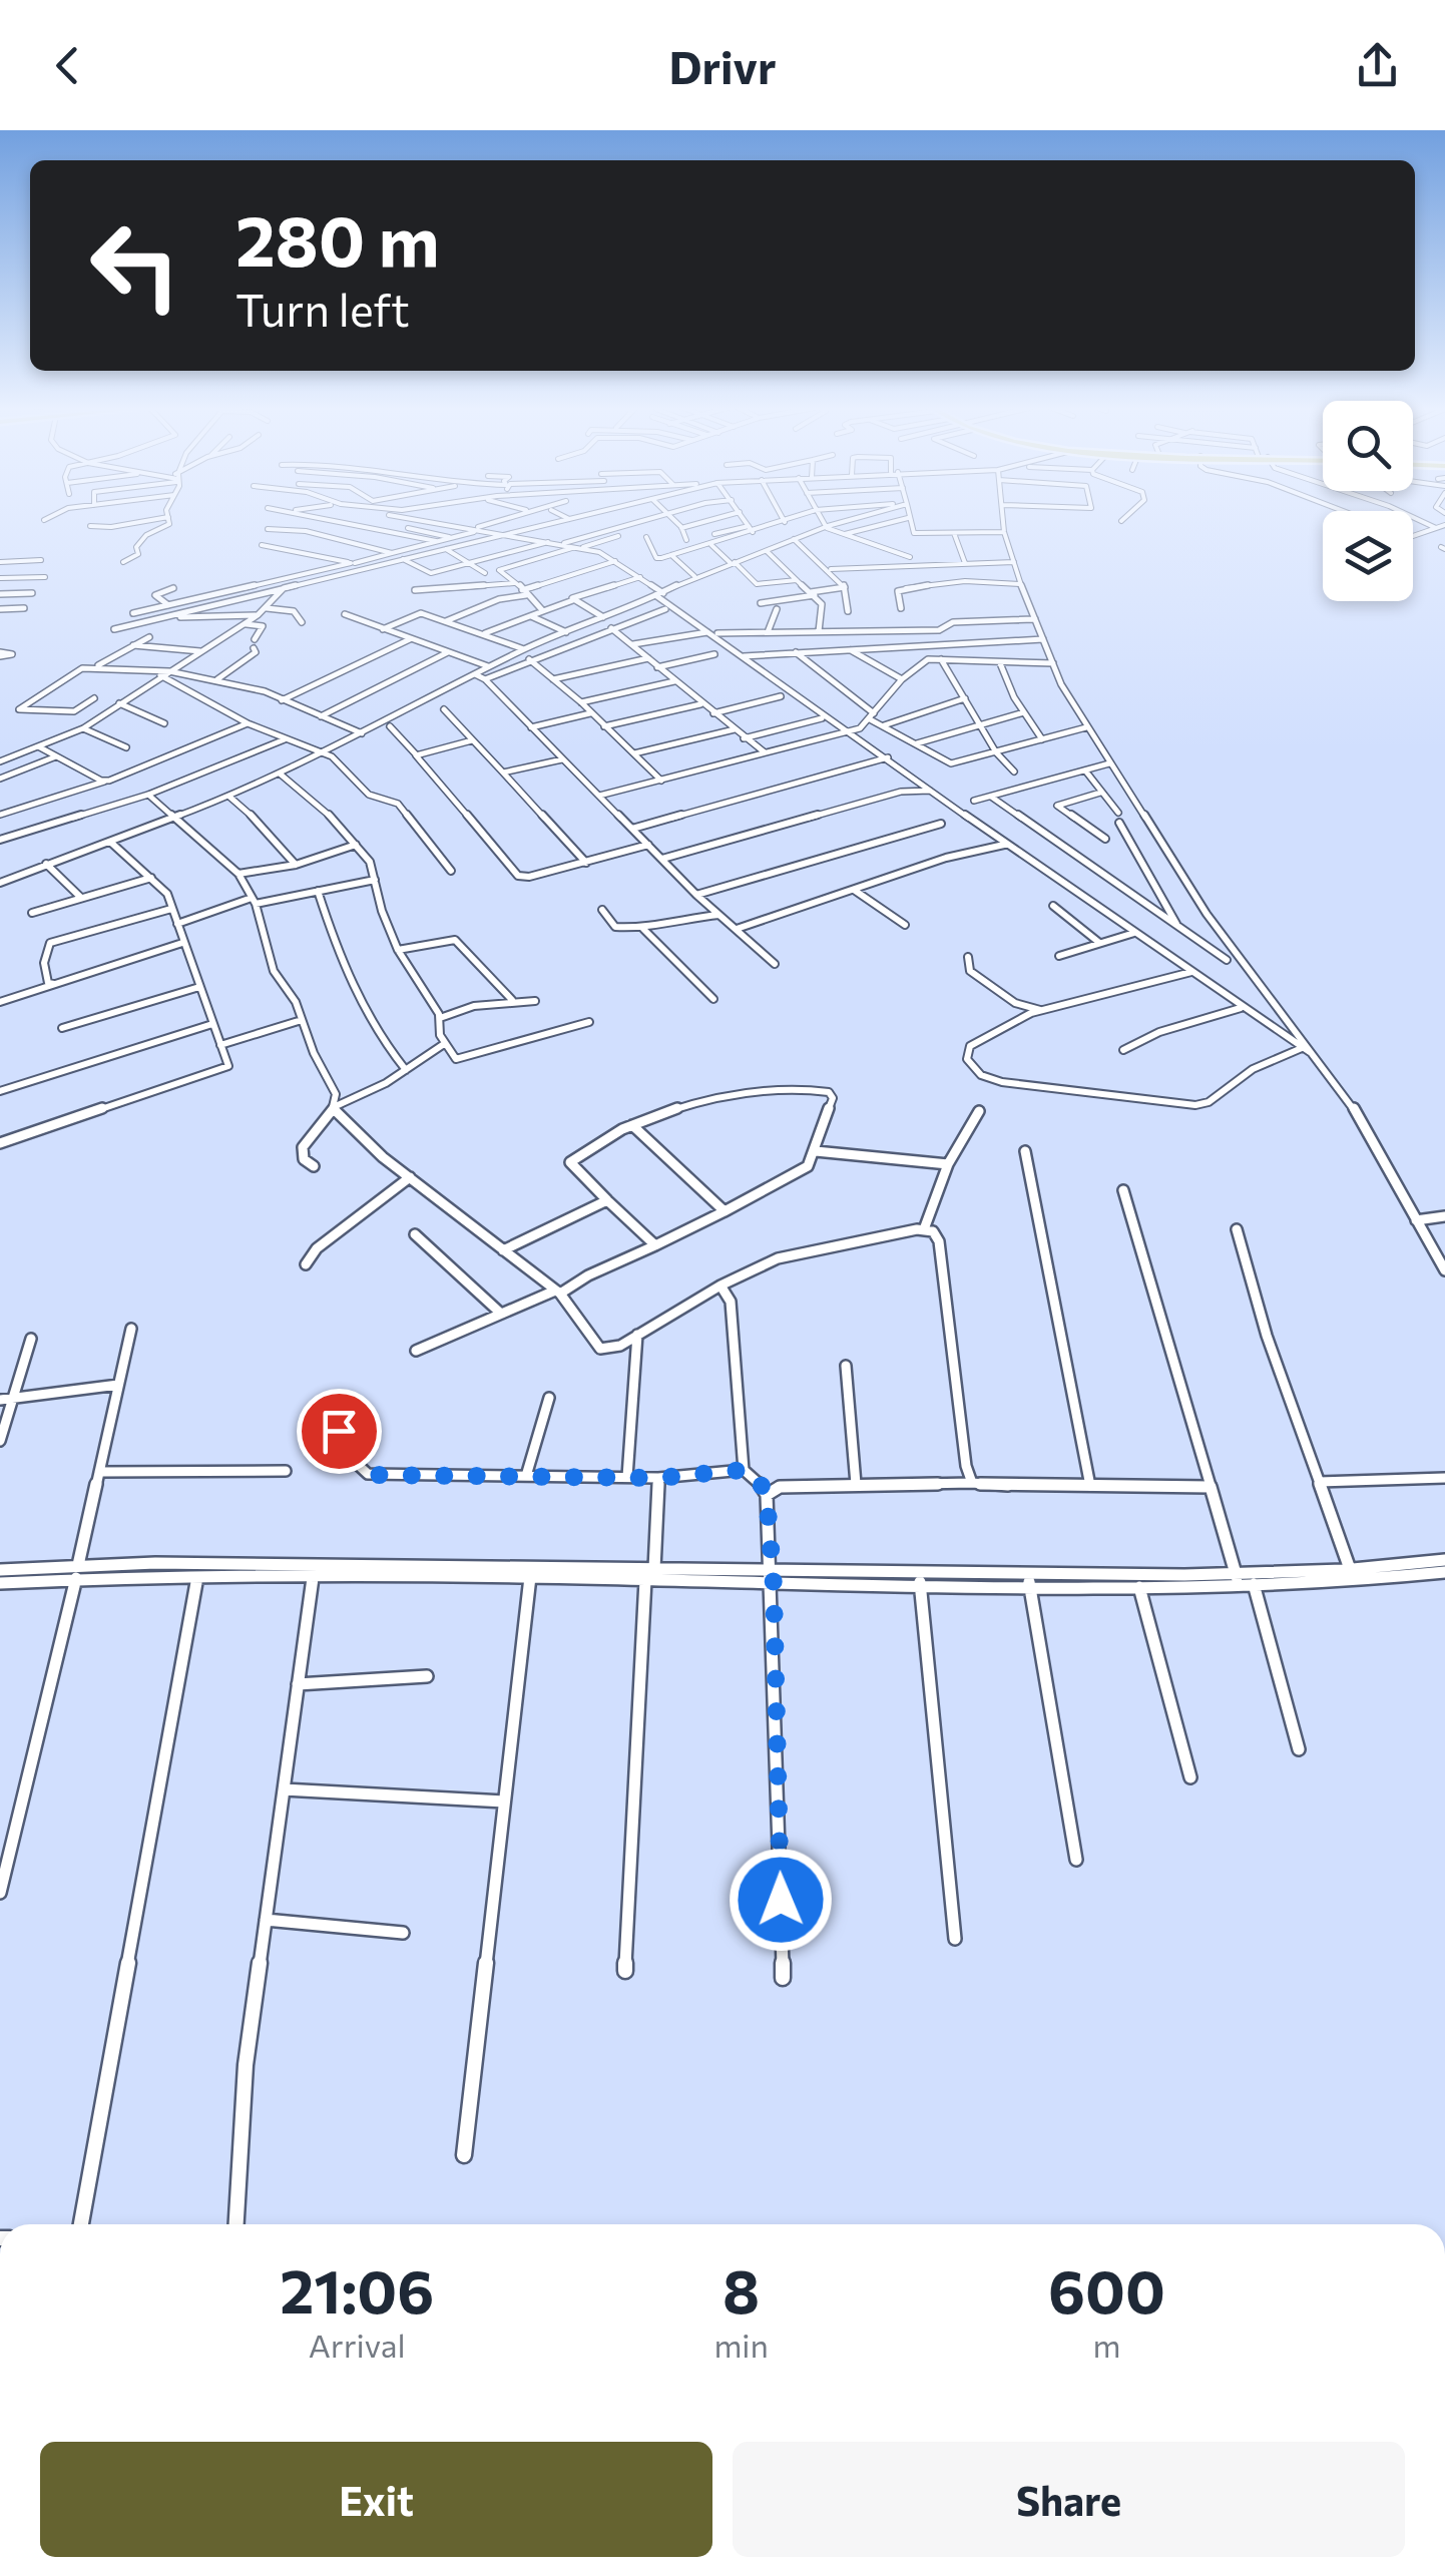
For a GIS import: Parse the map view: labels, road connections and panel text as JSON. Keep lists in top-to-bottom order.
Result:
{
  "page": {
    "header": "Drivr",
    "turn": ["280 m", "Turn left"],
    "eta": [
      "21:06",
      "Arrival",
      "8",
      "min",
      "600",
      "m"
    ],
    "buttons": ["Exit", "Share"]
  }
}
